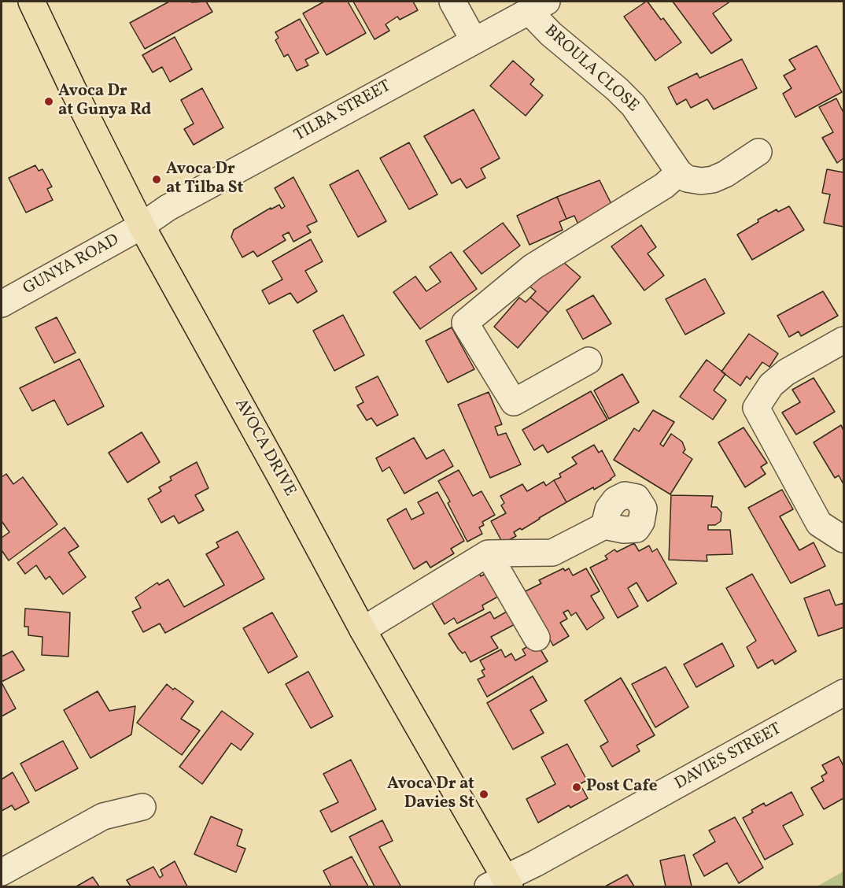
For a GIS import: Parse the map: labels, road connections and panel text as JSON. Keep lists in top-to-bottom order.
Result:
{
  "streets": {
    "main road": ["AVOCA DRIVE"],
    "street": [
      "BROULA CLOSE",
      "TILBA STREET",
      "GUNYA ROAD",
      "DAVIES STREET"
    ]
  },
  "crossings": [
    ["BROULA CLOSE", "TILBA STREET"],
    ["TILBA STREET", "GUNYA ROAD"],
    ["TILBA STREET", "AVOCA DRIVE"],
    ["GUNYA ROAD", "AVOCA DRIVE"],
    ["AVOCA DRIVE", "DAVIES STREET"]
  ],
  "places": [
    "Avoca Dr at Gunya Rd",
    "Avoca Dr at Tilba St",
    "Post Cafe",
    "Avoca Dr at Davies St"
  ]
}
